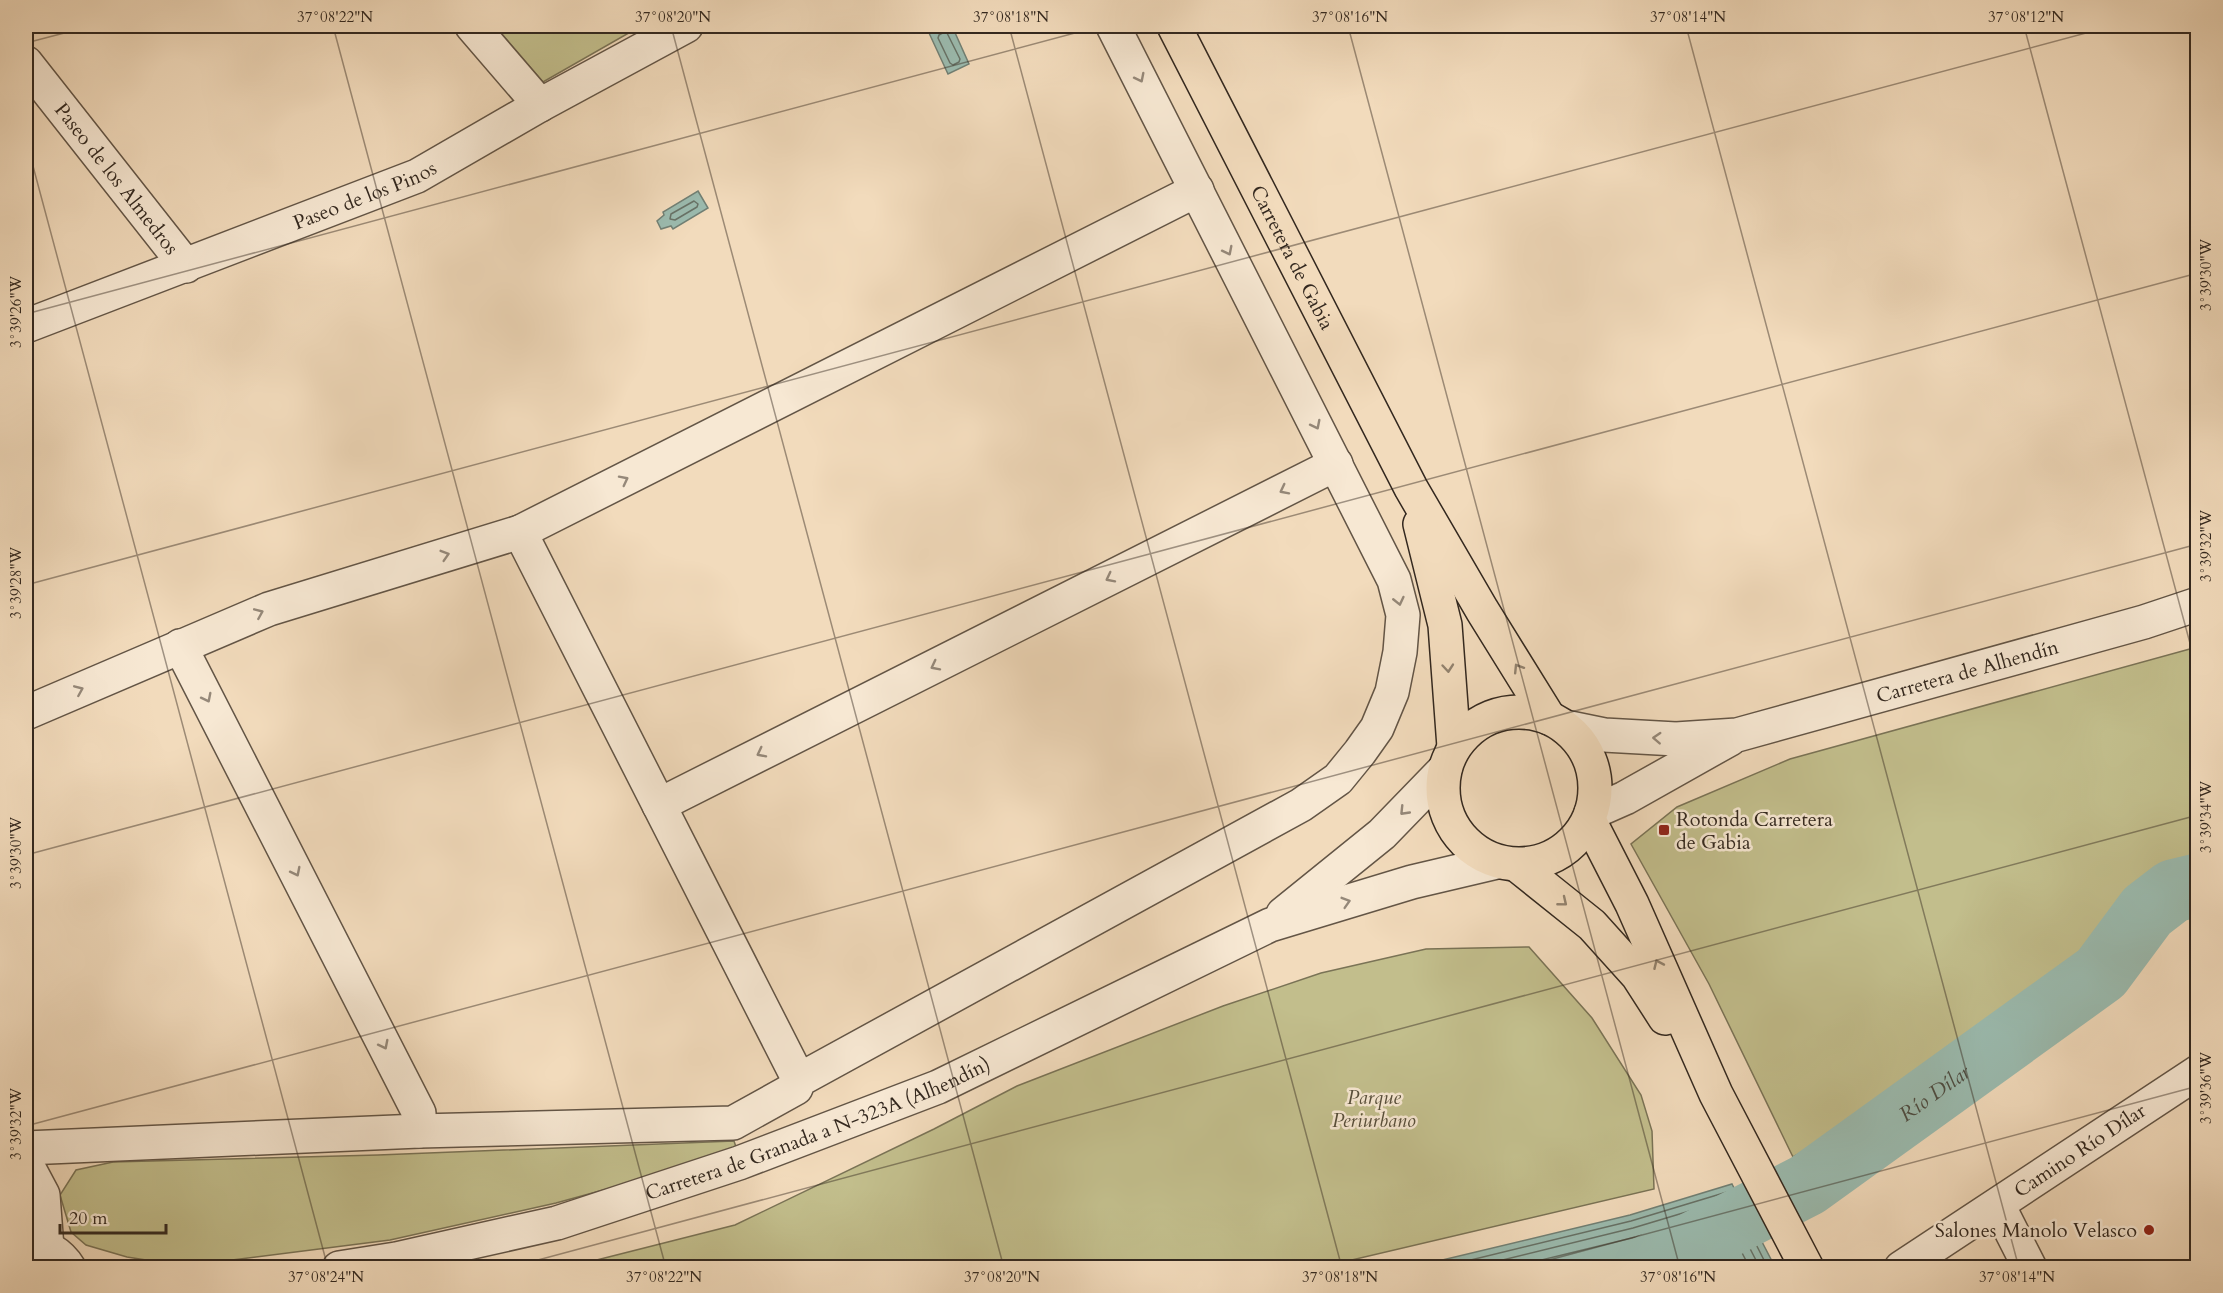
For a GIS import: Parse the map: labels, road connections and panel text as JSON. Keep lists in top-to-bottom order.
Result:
{
  "streets": {
    "main road": ["Carretera de Gabia"],
    "street": [
      "Paseo de los Almedros",
      "Paseo de los Pinos",
      "Carretera de Alhendín",
      "Carretera de Granada a N-323A (Alhendín)",
      "Camino Río Dílar"
    ]
  },
  "crossings": [
    ["Paseo de los Almedros", "Paseo de los Pinos"],
    ["Carretera de Gabia", "Carretera de Granada a N-323A (Alhendín)"]
  ],
  "water": ["Río Dílar"],
  "parks": ["Parque Periurbano"],
  "places": {
    "transit": ["Rotonda Carretera de Gabia"],
    "other": ["Salones Manolo Velasco"]
  },
  "scale_bar": "20 m",
  "coordinates": [
    "37°08'22\"N",
    "37°08'20\"N",
    "37°08'18\"N",
    "37°08'16\"N",
    "37°08'14\"N",
    "37°08'12\"N",
    "3°39'30\"W",
    "3°39'26\"W",
    "3°39'32\"W",
    "3°39'28\"W",
    "3°39'34\"W",
    "3°39'36\"W",
    "37°08'24\"N"
  ]
}
